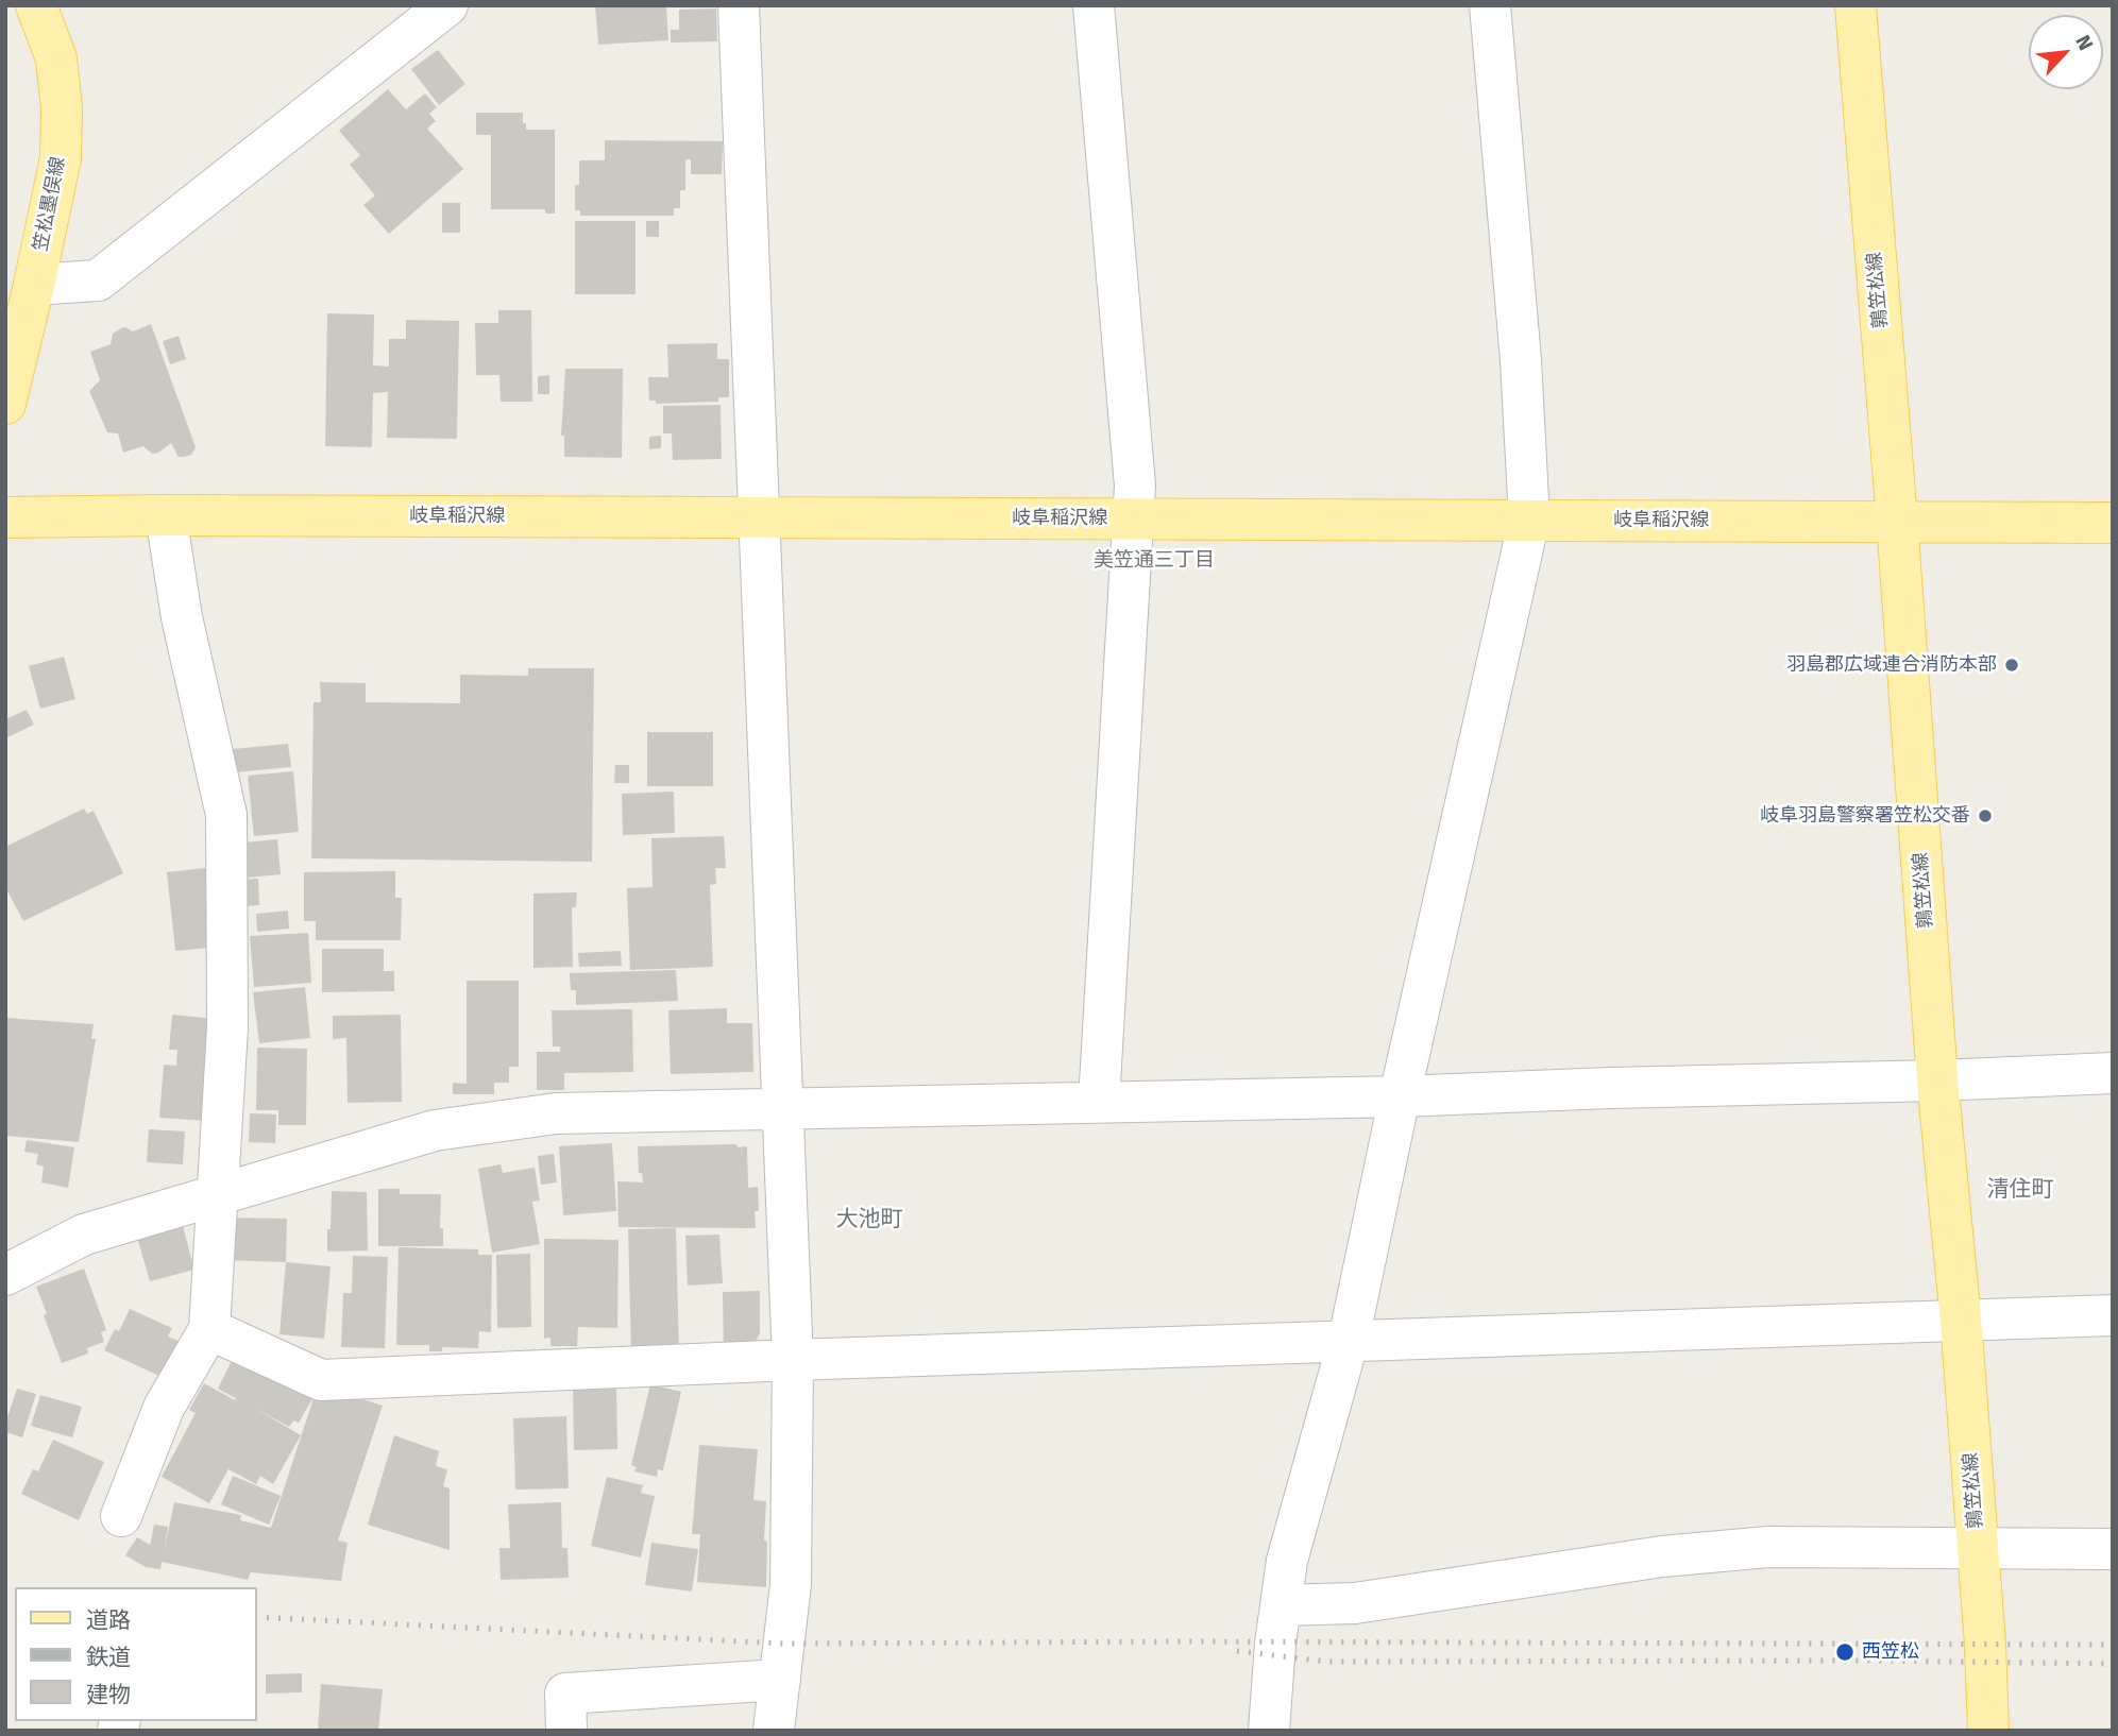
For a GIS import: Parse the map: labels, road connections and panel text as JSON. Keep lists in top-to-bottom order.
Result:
{
  "streets": {
    "main road": ["笠松墨俣線", "鶉笠松線", "岐阜稲沢線"]
  },
  "crossings": [
    ["鶉笠松線", "岐阜稲沢線"]
  ],
  "districts": ["美笠通三丁目", "清住町", "大池町"],
  "places": ["羽島郡広域連合消防本部", "岐阜羽島警察署笠松交番", "西笠松"],
  "legend": ["道路", "鉄道", "建物"],
  "north": "top right"
}
